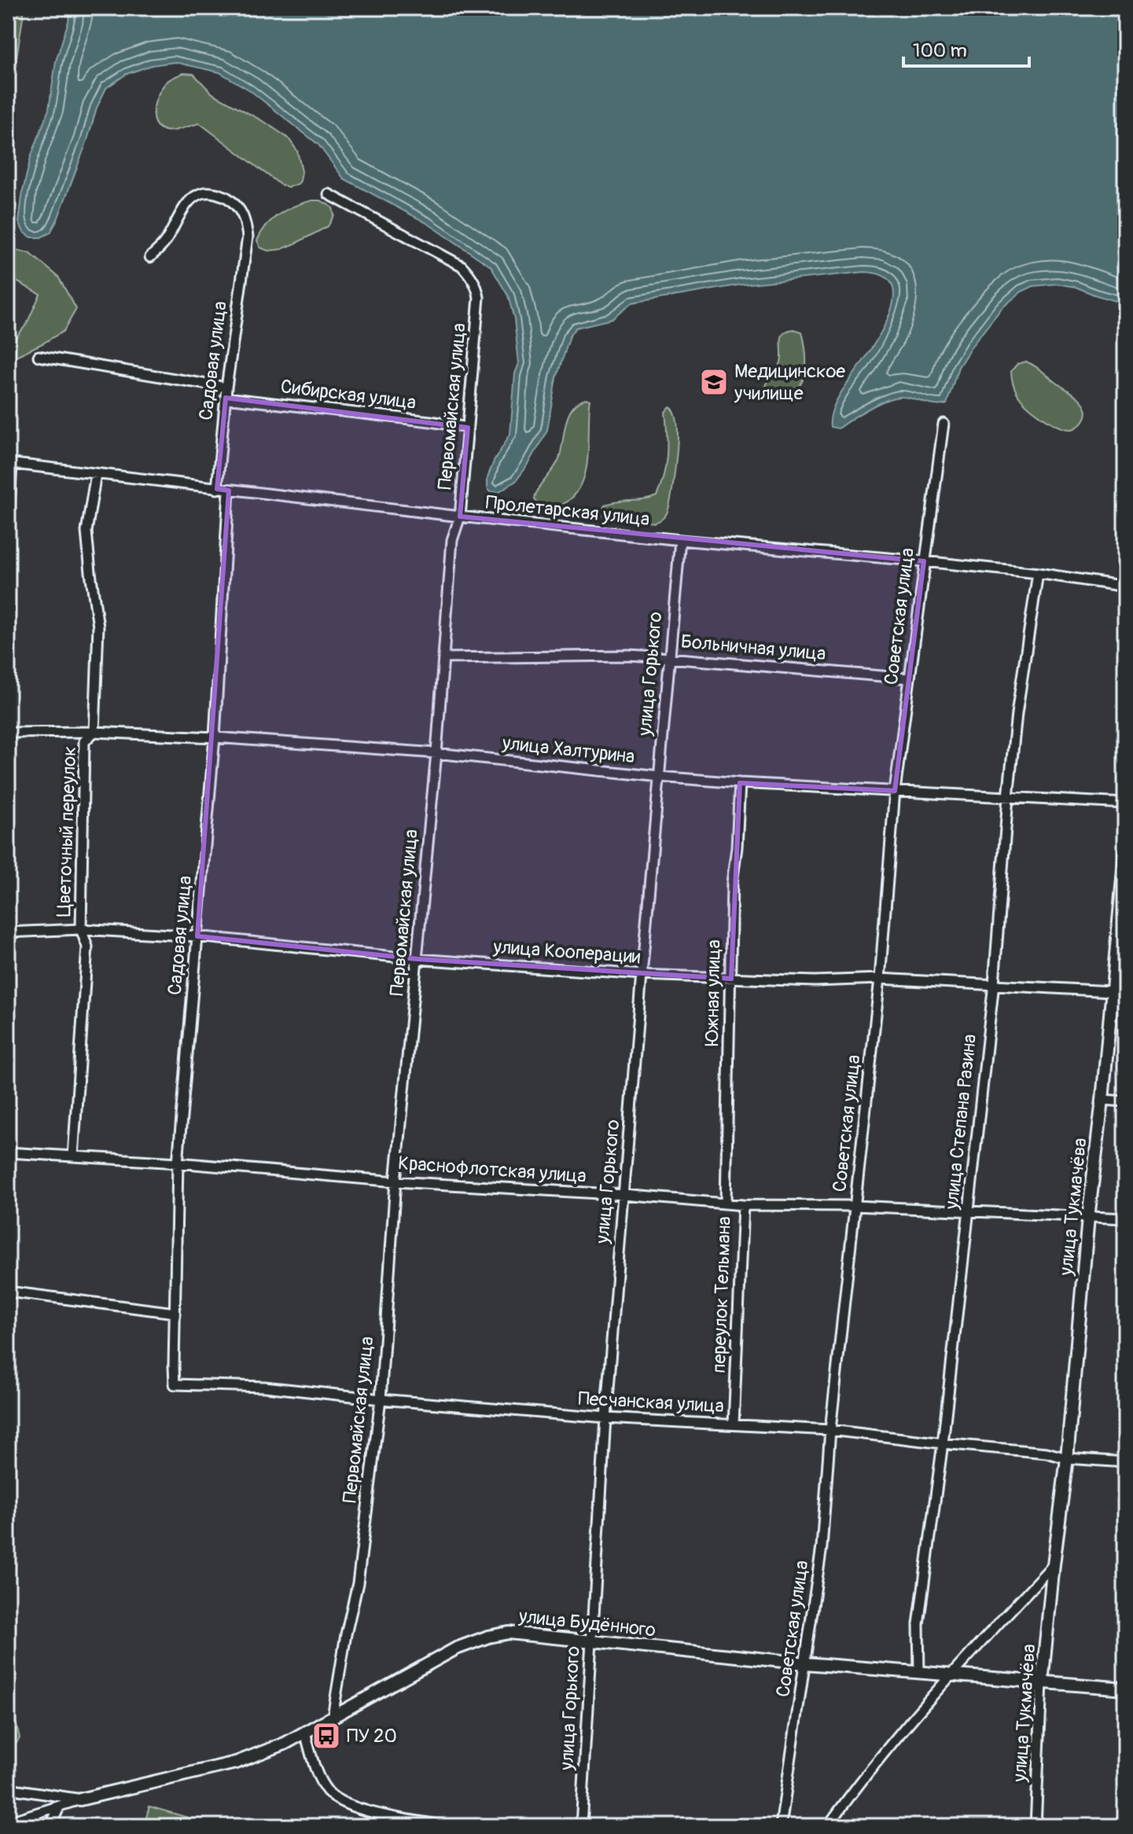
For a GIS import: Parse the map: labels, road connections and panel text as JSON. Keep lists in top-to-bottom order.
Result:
{
  "streets": {
    "street": [
      "Садовая улица",
      "Сибирская улица",
      "Первомайская улица",
      "Пролетарская улица",
      "Советская улица",
      "Больничная улица",
      "улица Горького",
      "улица Халтурина",
      "Цветочный переулок",
      "улица Кооперации",
      "Южная улица",
      "улица Степана Разина",
      "Краснофлотская улица",
      "улица Тукмачёва",
      "переулок Тельмана",
      "Песчанская улица",
      "улица Будённого"
    ]
  },
  "crossings": [
    ["Садовая улица", "Сибирская улица"],
    ["Садовая улица", "Пролетарская улица"],
    ["Садовая улица", "улица Халтурина"],
    ["Садовая улица", "улица Кооперации"],
    ["Садовая улица", "Краснофлотская улица"],
    ["Садовая улица", "Песчанская улица"],
    ["Сибирская улица", "Первомайская улица"],
    ["Первомайская улица", "Пролетарская улица"],
    ["Первомайская улица", "Больничная улица"],
    ["Первомайская улица", "улица Халтурина"],
    ["Первомайская улица", "улица Кооперации"],
    ["Первомайская улица", "Краснофлотская улица"],
    ["Первомайская улица", "Песчанская улица"],
    ["Первомайская улица", "улица Будённого"],
    ["Пролетарская улица", "Советская улица"],
    ["Пролетарская улица", "улица Горького"],
    ["Пролетарская улица", "Цветочный переулок"],
    ["Пролетарская улица", "улица Степана Разина"],
    ["Советская улица", "Больничная улица"],
    ["Советская улица", "улица Халтурина"],
    ["Советская улица", "улица Кооперации"],
    ["Советская улица", "Краснофлотская улица"],
    ["Советская улица", "Песчанская улица"],
    ["Советская улица", "улица Будённого"],
    ["Больничная улица", "улица Горького"],
    ["улица Горького", "улица Халтурина"],
    ["улица Горького", "улица Кооперации"],
    ["улица Горького", "Краснофлотская улица"],
    ["улица Горького", "Песчанская улица"],
    ["улица Горького", "улица Будённого"],
    ["улица Халтурина", "Цветочный переулок"],
    ["улица Халтурина", "Южная улица"],
    ["улица Халтурина", "улица Степана Разина"],
    ["Цветочный переулок", "улица Кооперации"],
    ["Цветочный переулок", "Краснофлотская улица"],
    ["улица Кооперации", "Южная улица"],
    ["улица Кооперации", "улица Степана Разина"],
    ["улица Кооперации", "улица Тукмачёва"],
    ["Южная улица", "Краснофлотская улица"],
    ["улица Степана Разина", "Краснофлотская улица"],
    ["улица Степана Разина", "Песчанская улица"],
    ["улица Степана Разина", "улица Будённого"],
    ["Краснофлотская улица", "улица Тукмачёва"],
    ["Краснофлотская улица", "переулок Тельмана"],
    ["улица Тукмачёва", "Песчанская улица"],
    ["улица Тукмачёва", "улица Будённого"],
    ["переулок Тельмана", "Песчанская улица"]
  ],
  "places": {
    "school or university": ["Медицинское училище"],
    "bus stop": ["ПУ 20"]
  },
  "scale_bar": "100 m"
}
